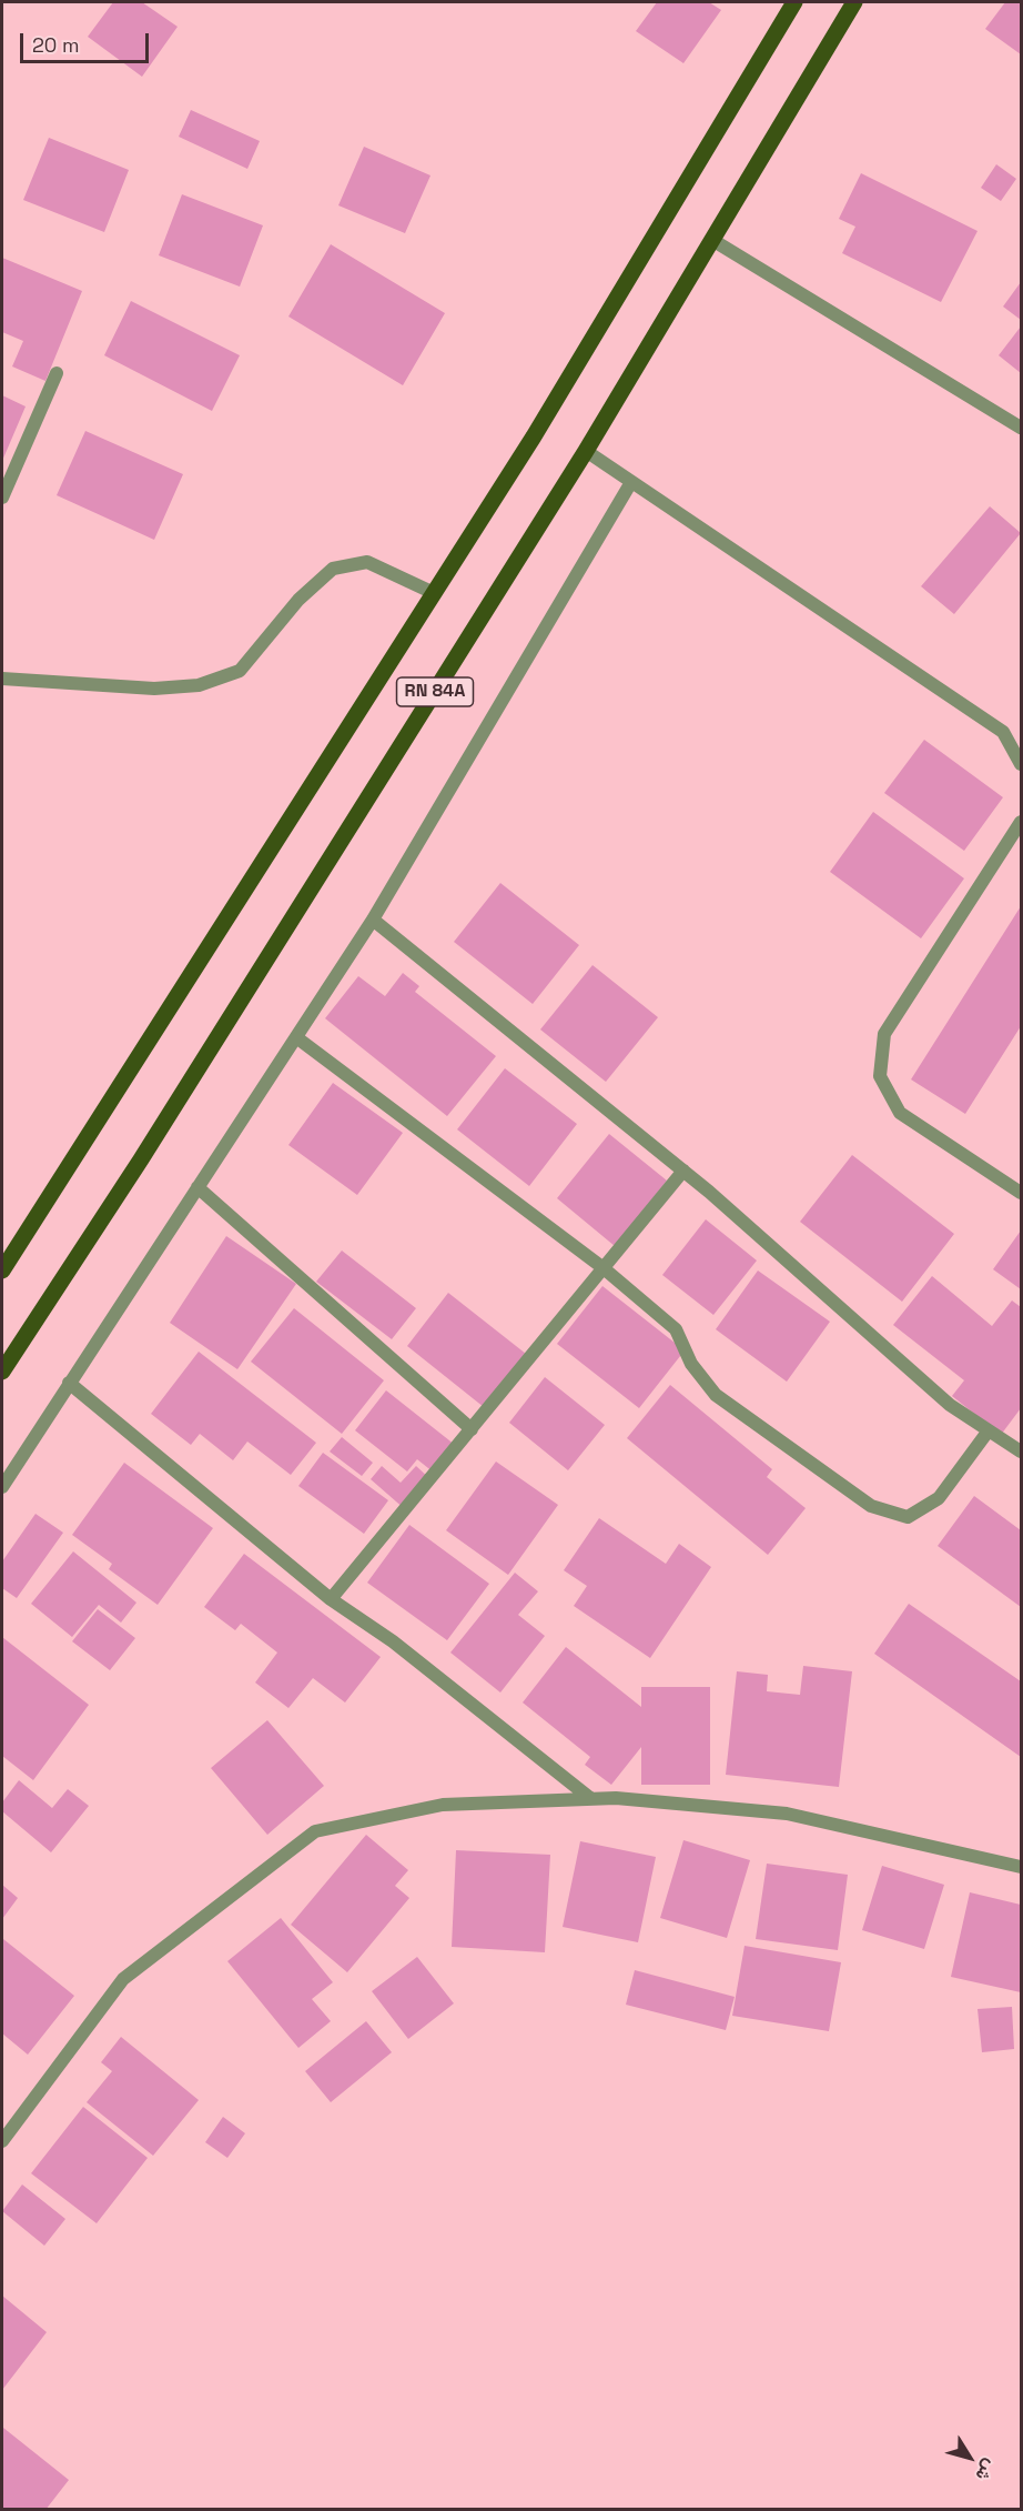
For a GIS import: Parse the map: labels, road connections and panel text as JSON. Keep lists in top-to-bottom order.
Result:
{
  "streets": {
    "main road": ["RN 84A"]
  },
  "scale_bar": "20 m",
  "north": "bottom right"
}
